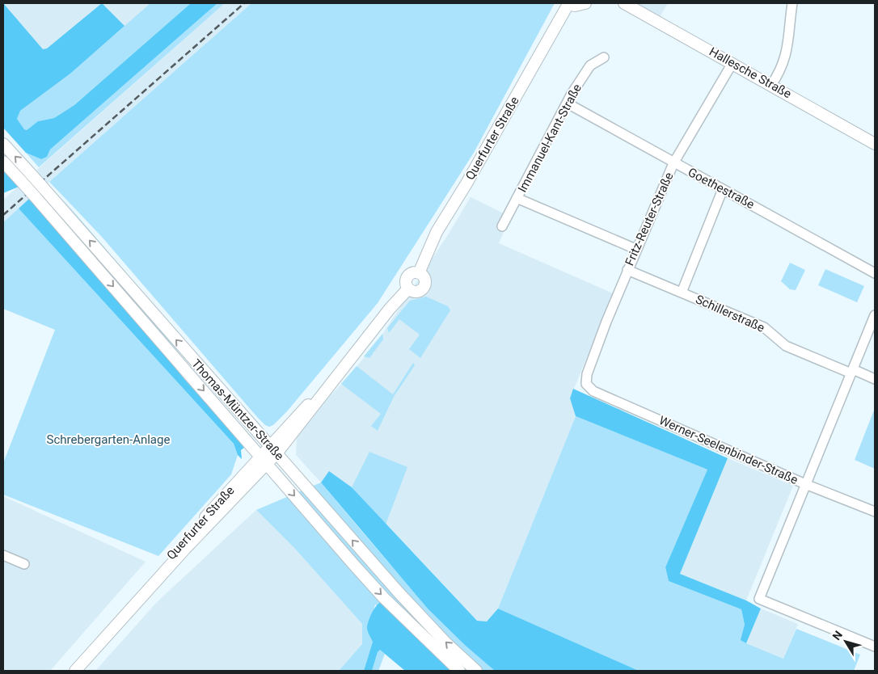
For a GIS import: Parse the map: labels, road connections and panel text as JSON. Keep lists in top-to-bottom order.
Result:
{
  "streets": {
    "main road": ["Hallesche Straße", "Querfurter Straße", "Thomas-Müntzer-Straße"],
    "street": [
      "Immanuel-Kant-Straße",
      "Goethestraße",
      "Fritz-Reuter-Straße",
      "Schillerstraße",
      "Werner-Seelenbinder-Straße"
    ]
  },
  "crossings": [
    ["Hallesche Straße", "Fritz-Reuter-Straße"],
    ["Querfurter Straße", "Thomas-Müntzer-Straße"],
    ["Immanuel-Kant-Straße", "Goethestraße"],
    ["Goethestraße", "Fritz-Reuter-Straße"],
    ["Fritz-Reuter-Straße", "Schillerstraße"],
    ["Fritz-Reuter-Straße", "Werner-Seelenbinder-Straße"]
  ],
  "parks": ["Schrebergarten-Anlage"],
  "north": "top left"
}
